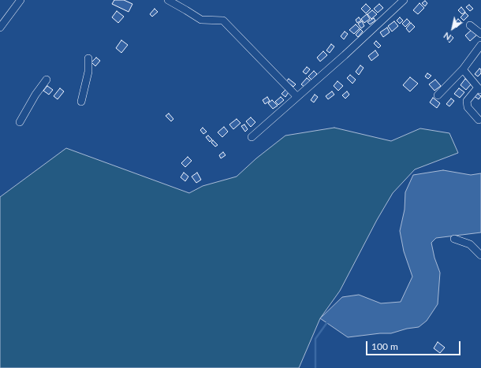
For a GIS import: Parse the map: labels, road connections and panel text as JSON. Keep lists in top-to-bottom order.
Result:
{
  "scale_bar": "100 m",
  "north": "bottom left"
}
